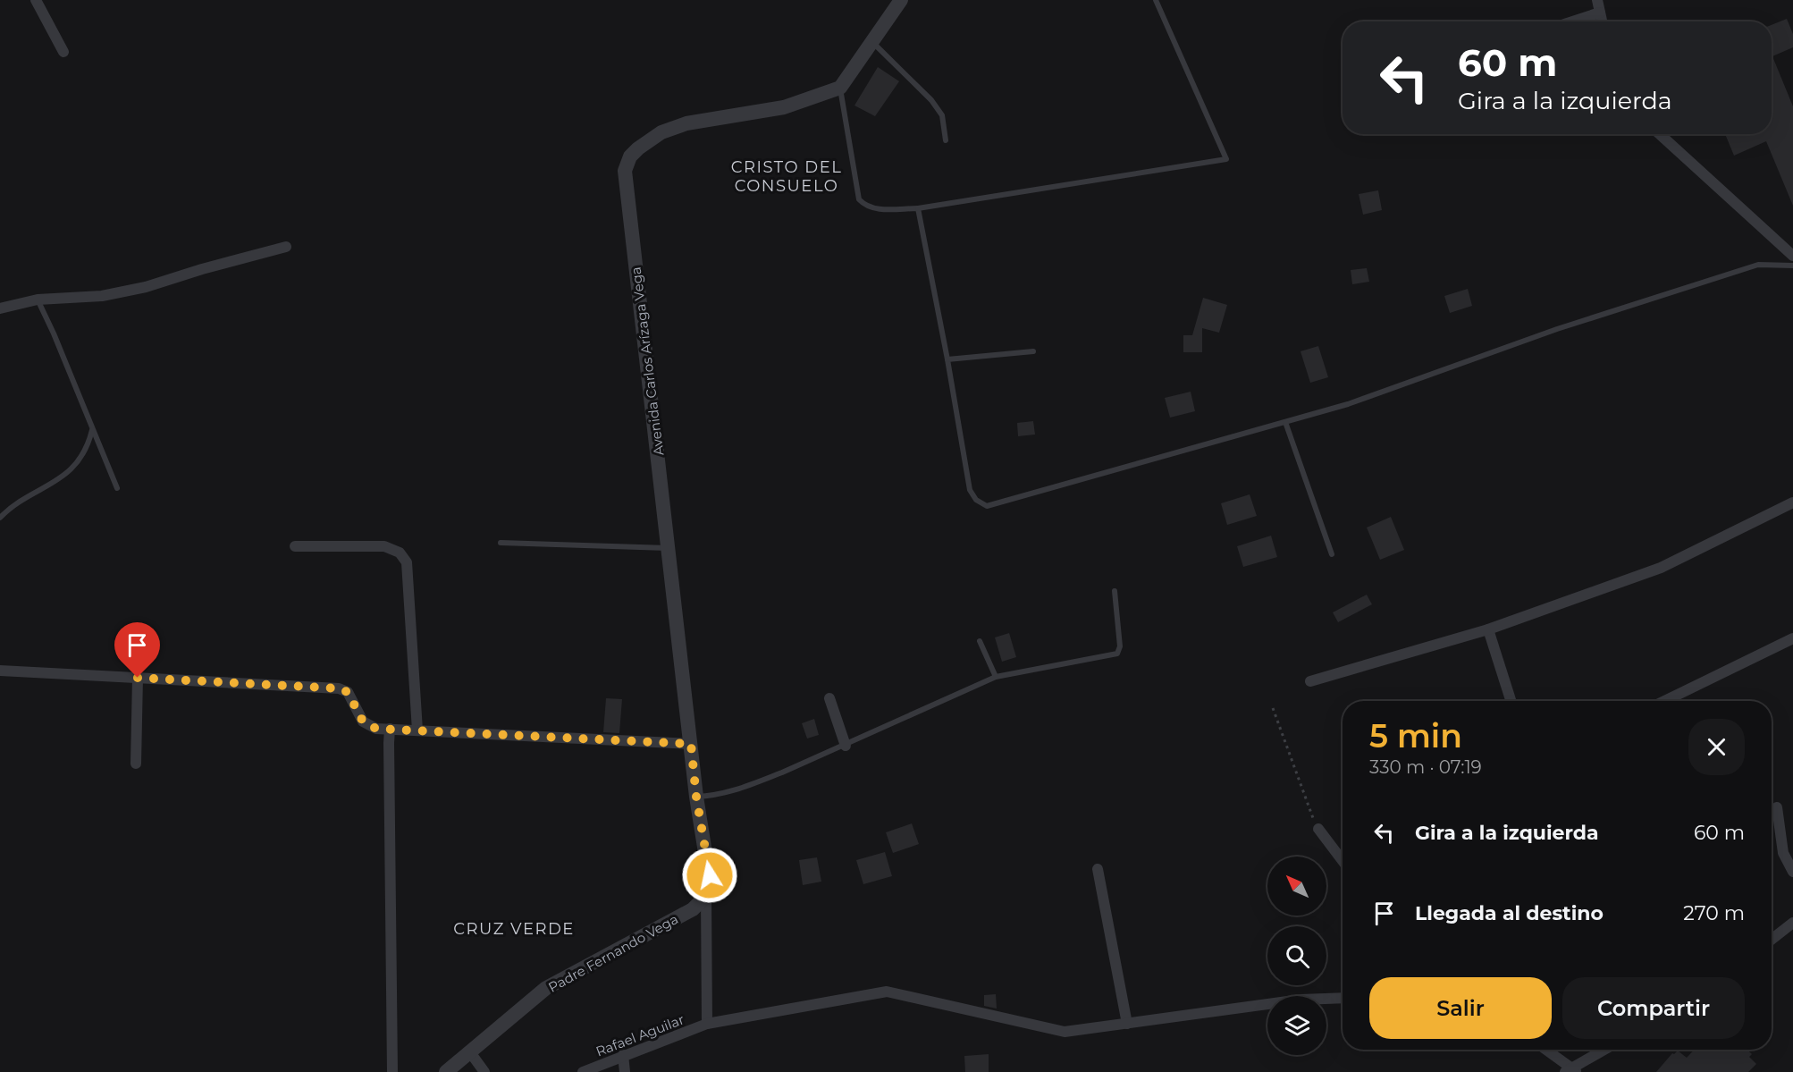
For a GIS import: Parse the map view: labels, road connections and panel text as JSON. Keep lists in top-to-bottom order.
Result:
{
  "streets": {
    "street": ["Avenida Carlos Arízaga Vega", "Padre Fernando Vega", "Rafael Aguilar"]
  },
  "crossings": [
    ["Avenida Carlos Arízaga Vega", "Padre Fernando Vega"]
  ],
  "districts": ["CRISTO DEL CONSUELO", "CRUZ VERDE"],
  "north": "top left",
  "page": {
    "turn": ["60 m", "Gira a la izquierda"],
    "heading": ["5 min", "330 m · 07:19"],
    "list": [
      {
        "name": "Gira a la izquierda",
        "value": "60 m"
      },
      {
        "name": "Llegada al destino",
        "value": "270 m"
      }
    ],
    "buttons": ["Salir", "Compartir"]
  }
}
